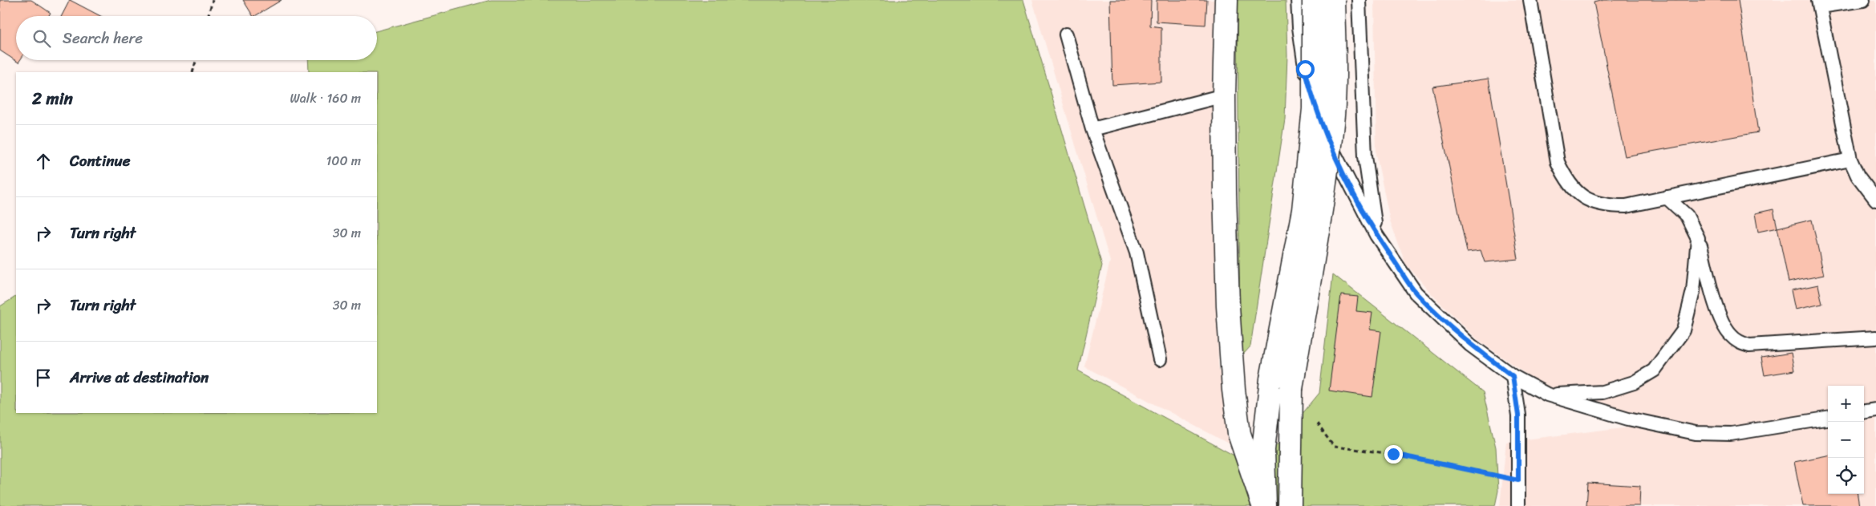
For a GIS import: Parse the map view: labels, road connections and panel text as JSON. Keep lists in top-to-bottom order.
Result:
{
  "page": {
    "search": "Search here",
    "heading": ["2 min", "Walk · 160 m"],
    "list": [
      ["Continue", "100 m"],
      ["Turn right", "30 m"],
      ["Turn right", "30 m"],
      "Arrive at destination"
    ],
    "map_buttons": ["+", "−"]
  }
}
